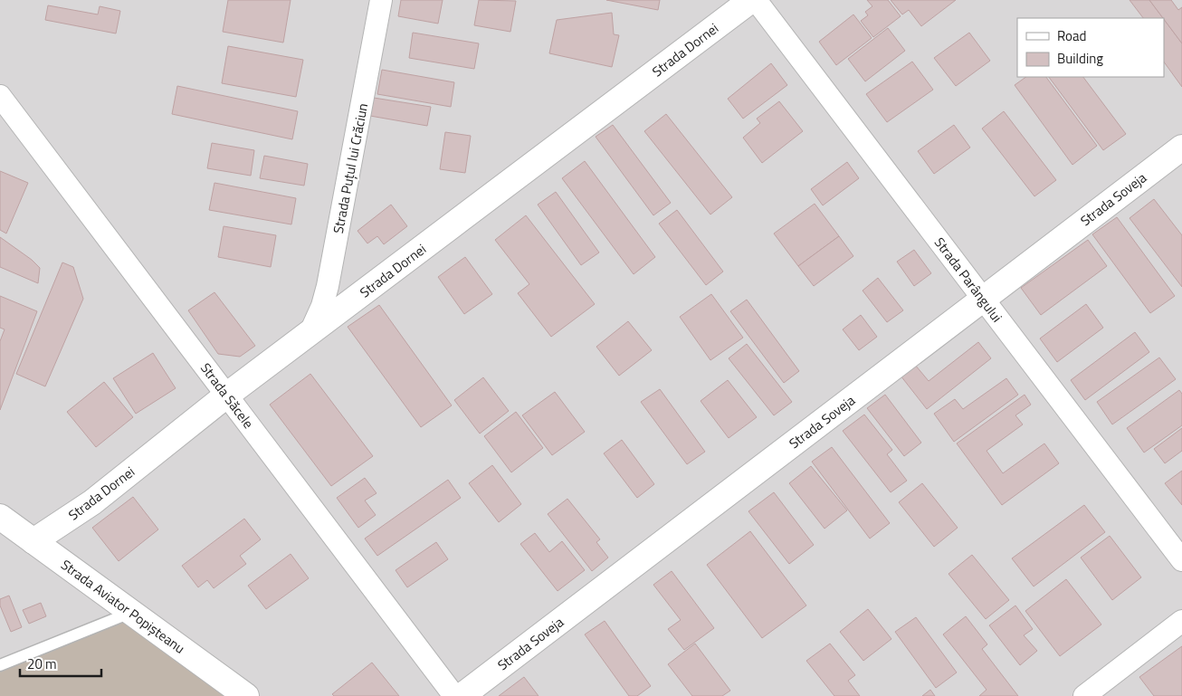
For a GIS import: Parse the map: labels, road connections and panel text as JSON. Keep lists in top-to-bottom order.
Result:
{
  "streets": {
    "street": [
      "Strada Dornei",
      "Strada Puțul lui Crăciun",
      "Strada Soveja",
      "Strada Parângului",
      "Strada Săcele",
      "Strada Aviator Popișteanu"
    ]
  },
  "crossings": [
    ["Strada Dornei", "Strada Puțul lui Crăciun"],
    ["Strada Dornei", "Strada Săcele"],
    ["Strada Dornei", "Strada Aviator Popișteanu"],
    ["Strada Soveja", "Strada Parângului"]
  ],
  "legend": ["Road", "Building"],
  "scale_bar": "20 m"
}
